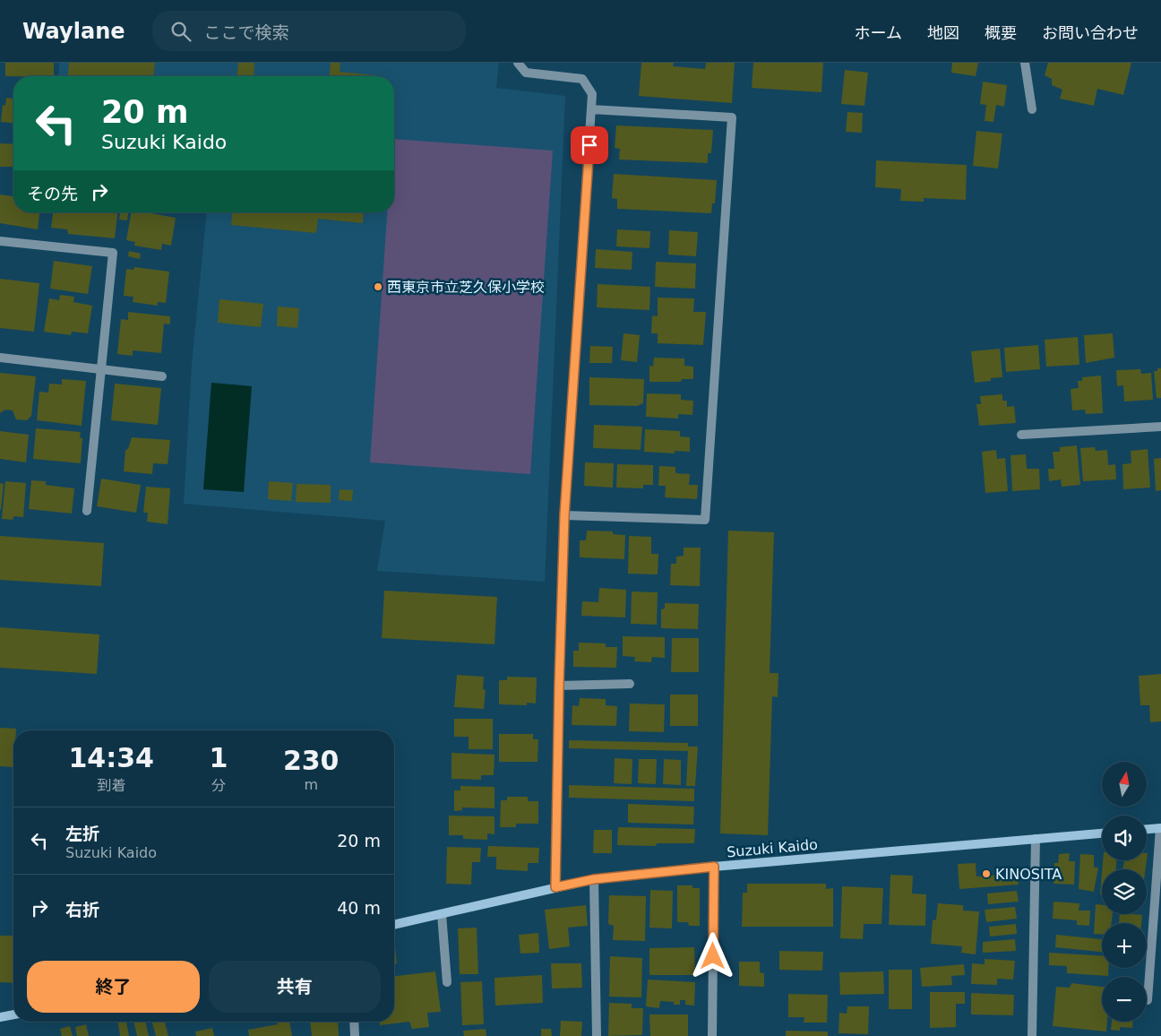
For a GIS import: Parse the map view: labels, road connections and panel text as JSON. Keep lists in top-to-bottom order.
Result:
{
  "streets": {
    "main road": ["Suzuki Kaido"]
  },
  "places": ["西東京市立芝久保小学校", "KINOSITA"],
  "north": "top",
  "page": {
    "header": "Waylane",
    "search": "ここで検索",
    "nav": [
      "ホーム",
      "地図",
      "概要",
      "お問い合わせ"
    ],
    "turn": ["20 m", "Suzuki Kaido"],
    "then": "その先",
    "eta": [
      "14:34",
      "到着",
      "1",
      "分",
      "230",
      "m"
    ],
    "map_buttons": ["+", "−"],
    "list": [
      {
        "name": "左折",
        "note": "Suzuki Kaido",
        "value": "20 m"
      },
      {
        "name": "右折",
        "value": "40 m"
      }
    ],
    "buttons": ["終了", "共有"]
  }
}
